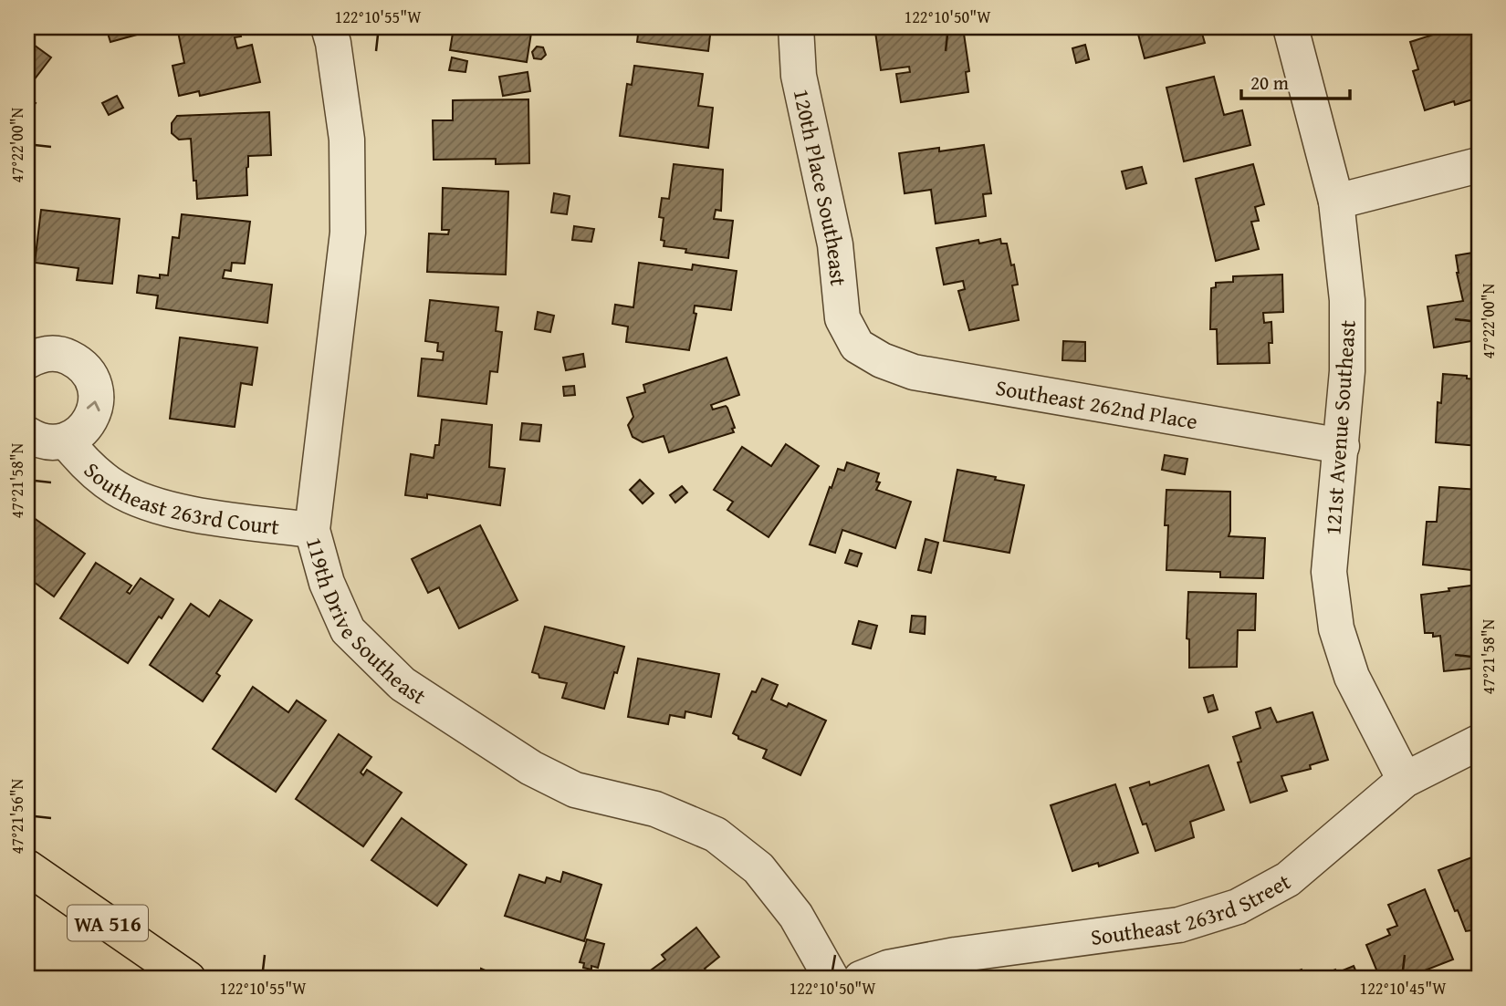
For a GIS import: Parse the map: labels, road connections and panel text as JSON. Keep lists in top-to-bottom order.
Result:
{
  "streets": {
    "main road": ["WA 516"],
    "street": [
      "120th Place Southeast",
      "Southeast 262nd Place",
      "121st Avenue Southeast",
      "Southeast 263rd Court",
      "119th Drive Southeast",
      "Southeast 263rd Street"
    ]
  },
  "crossings": [
    ["120th Place Southeast", "Southeast 262nd Place"],
    ["Southeast 262nd Place", "121st Avenue Southeast"],
    ["121st Avenue Southeast", "Southeast 263rd Street"],
    ["Southeast 263rd Court", "119th Drive Southeast"]
  ],
  "scale_bar": "20 m",
  "coordinates": [
    "122°10'55\"W",
    "122°10'50\"W",
    "47°22'00\"N",
    "47°21'58\"N",
    "47°21'56\"N",
    "122°10'45\"W"
  ]
}
